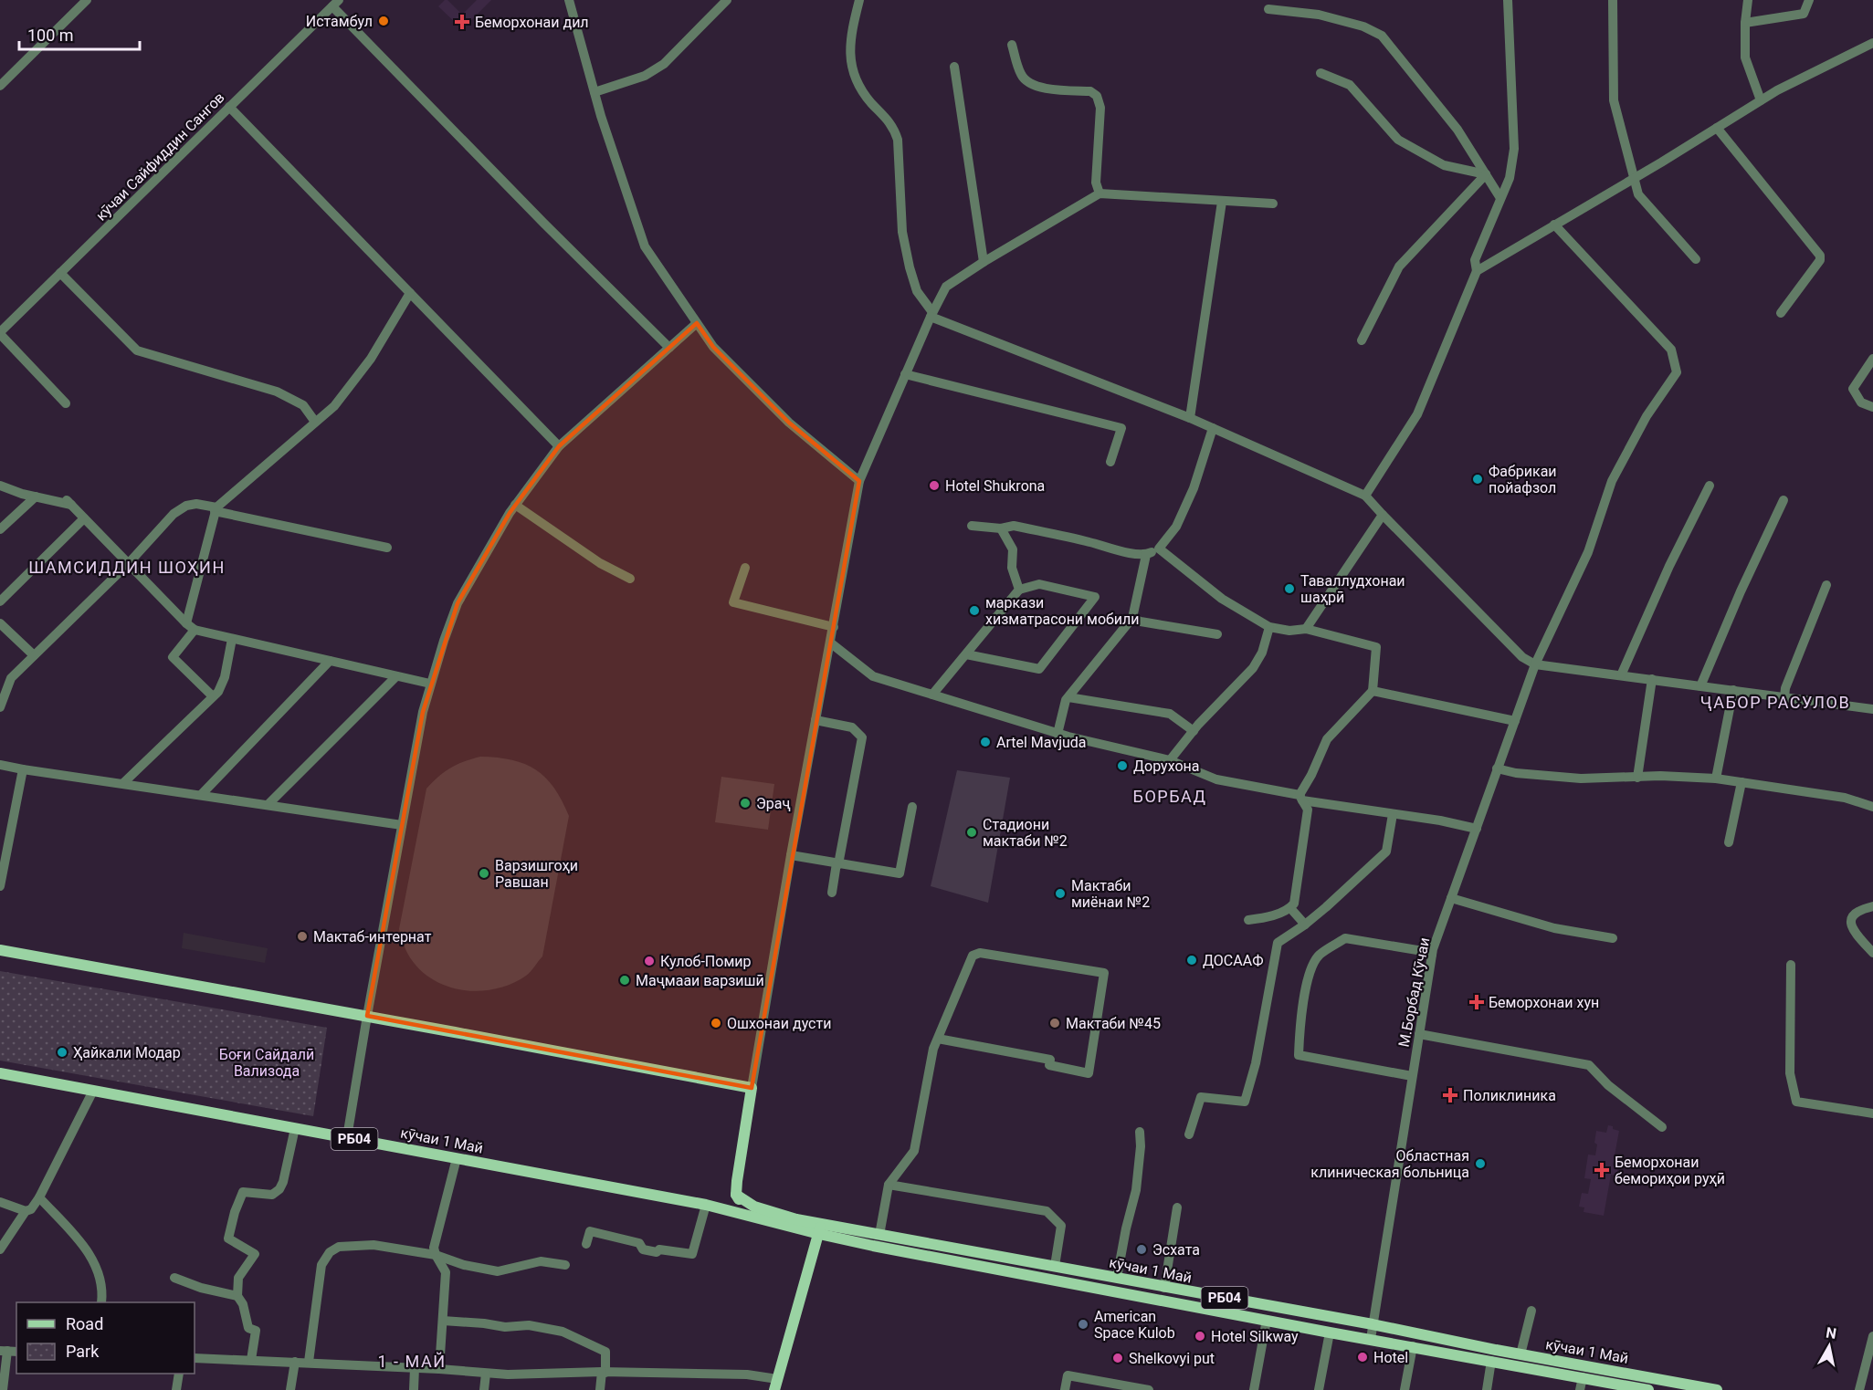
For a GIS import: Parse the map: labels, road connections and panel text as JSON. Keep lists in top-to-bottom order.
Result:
{
  "streets": {
    "main road": ["РБ04", "кӯчаи 1 Май"],
    "street": ["кӯчаи Сайфиддин Сангов", "М.Борбад Кӯчаи"]
  },
  "crossings": [
    ["М.Борбад Кӯчаи", "кӯчаи 1 Май"],
    ["РБ04", "кӯчаи 1 Май"]
  ],
  "districts": [
    "ШАМСИДДИН ШОҲИН",
    "ҶАБОР РАСУЛОВ",
    "БОРБАД",
    "1 - МАЙ"
  ],
  "parks": ["Боғи Сайдалӣ Вализода"],
  "places": {
    "other": [
      "Истамбул",
      "Фабрикаи пойафзол",
      "Hotel Shukrona",
      "Таваллудхонаи шаҳрӣ",
      "маркази хизматрасони мобили",
      "Artel Mavjuda",
      "Дорухона",
      "Эраҷ",
      "Стадиони мактаби №2",
      "Варзишгоҳи Равшан",
      "Мактаби миёнаи №2",
      "Мактаб-интернат",
      "ДОСААФ",
      "Кулоб-Помир",
      "Маҷмааи варзишӣ",
      "Ошхонаи дусти",
      "Мактаби №45",
      "Ҳайкали Модар",
      "Областная клиническая больница",
      "Эсхата",
      "American Space Kulob",
      "Hotel Silkway",
      "Hotel",
      "Shelkovyi put"
    ],
    "health": [
      "Беморхонаи дил",
      "Беморхонаи хун",
      "Поликлиника",
      "Беморхонаи бемориҳои руҳӣ"
    ]
  },
  "legend": ["Road", "Park"],
  "scale_bar": "100 m",
  "north": "top"
}
